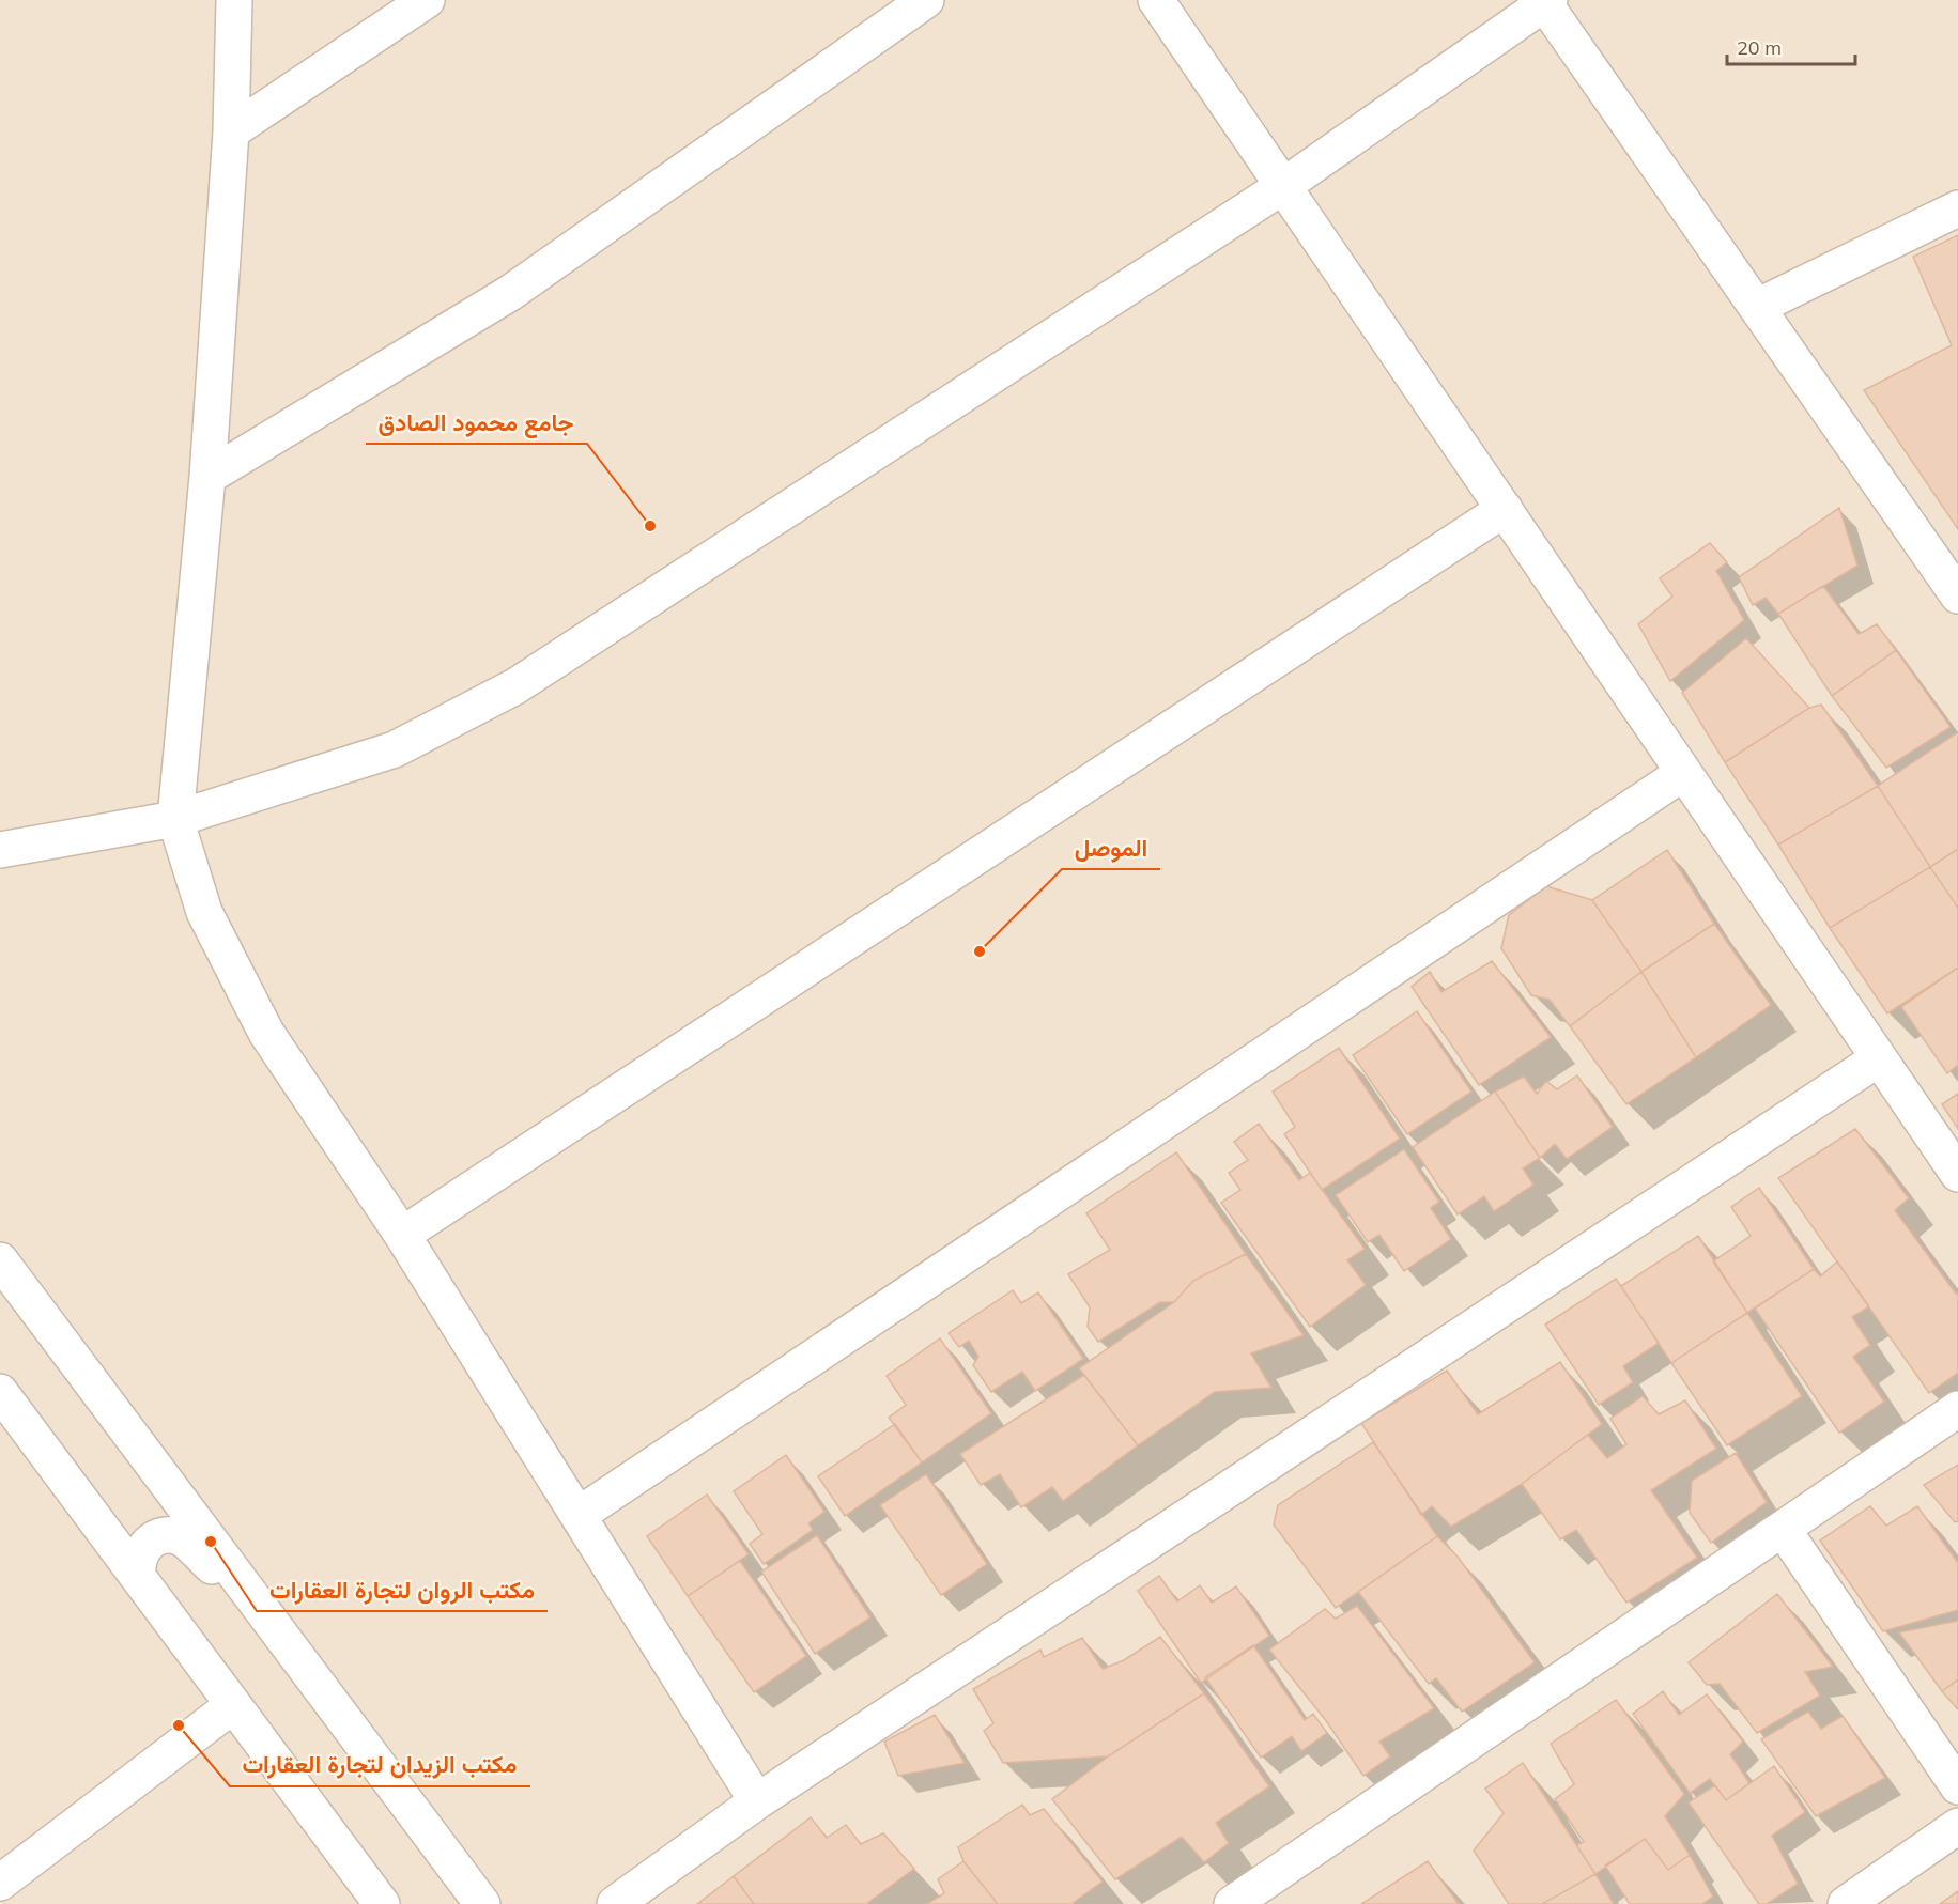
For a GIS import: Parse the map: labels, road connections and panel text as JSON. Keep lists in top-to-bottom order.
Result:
{
  "places": [
    "جامع محمود الصادق",
    "الموصل",
    "مكتب الروان لتجارة العقارات",
    "مكتب الزيدان لتجارة العقارات"
  ],
  "scale_bar": "20 m"
}
